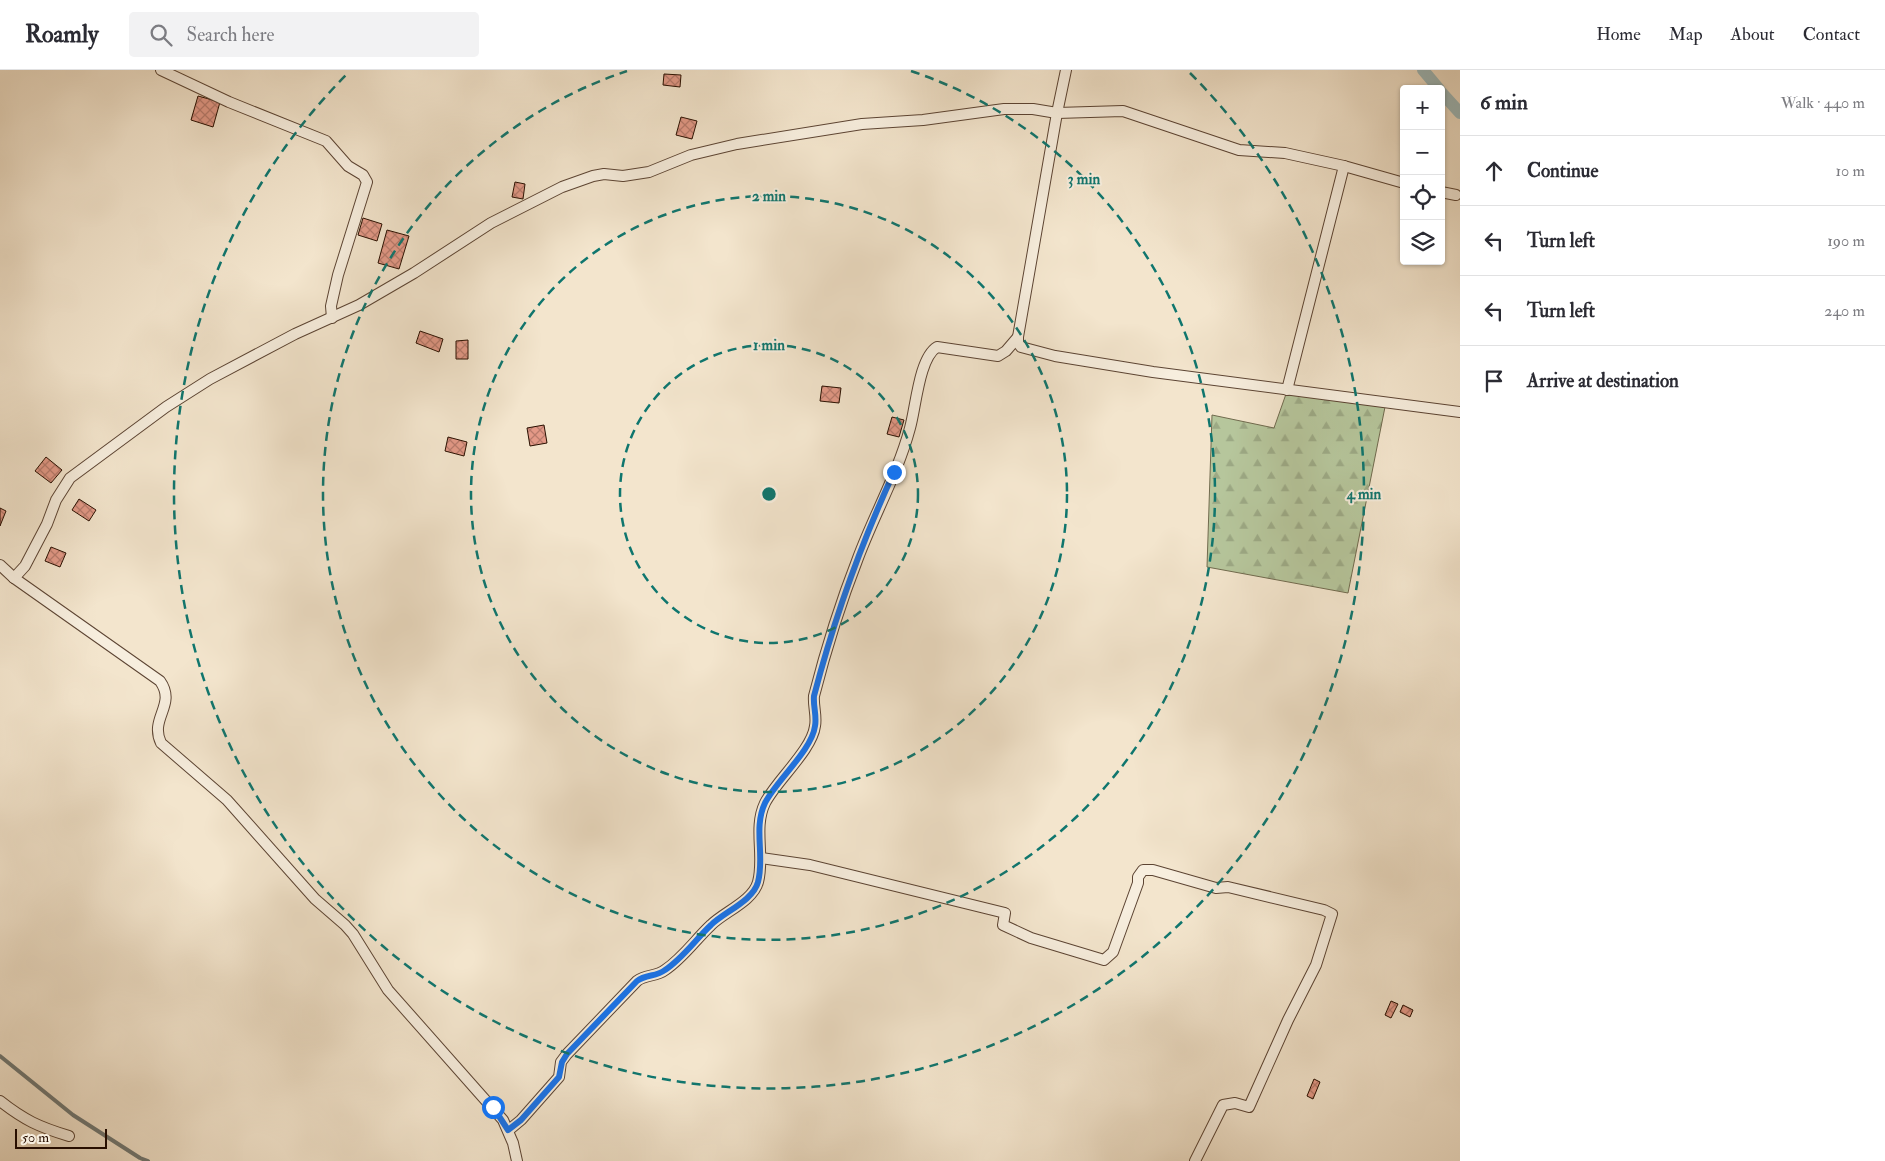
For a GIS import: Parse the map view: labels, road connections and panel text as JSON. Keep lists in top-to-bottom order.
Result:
{
  "scale_bar": "50 m",
  "page": {
    "header": "Roamly",
    "search": "Search here",
    "nav": [
      "Home",
      "Map",
      "About",
      "Contact"
    ],
    "heading": ["6 min", "Walk · 440 m"],
    "map_buttons": ["+", "−"],
    "list": [
      ["Continue", "10 m"],
      ["Turn left", "190 m"],
      ["Turn left", "240 m"],
      "Arrive at destination"
    ],
    "scale": "50 m"
  },
  "rings": [
    "3 min",
    "2 min",
    "1 min",
    "4 min"
  ]
}
